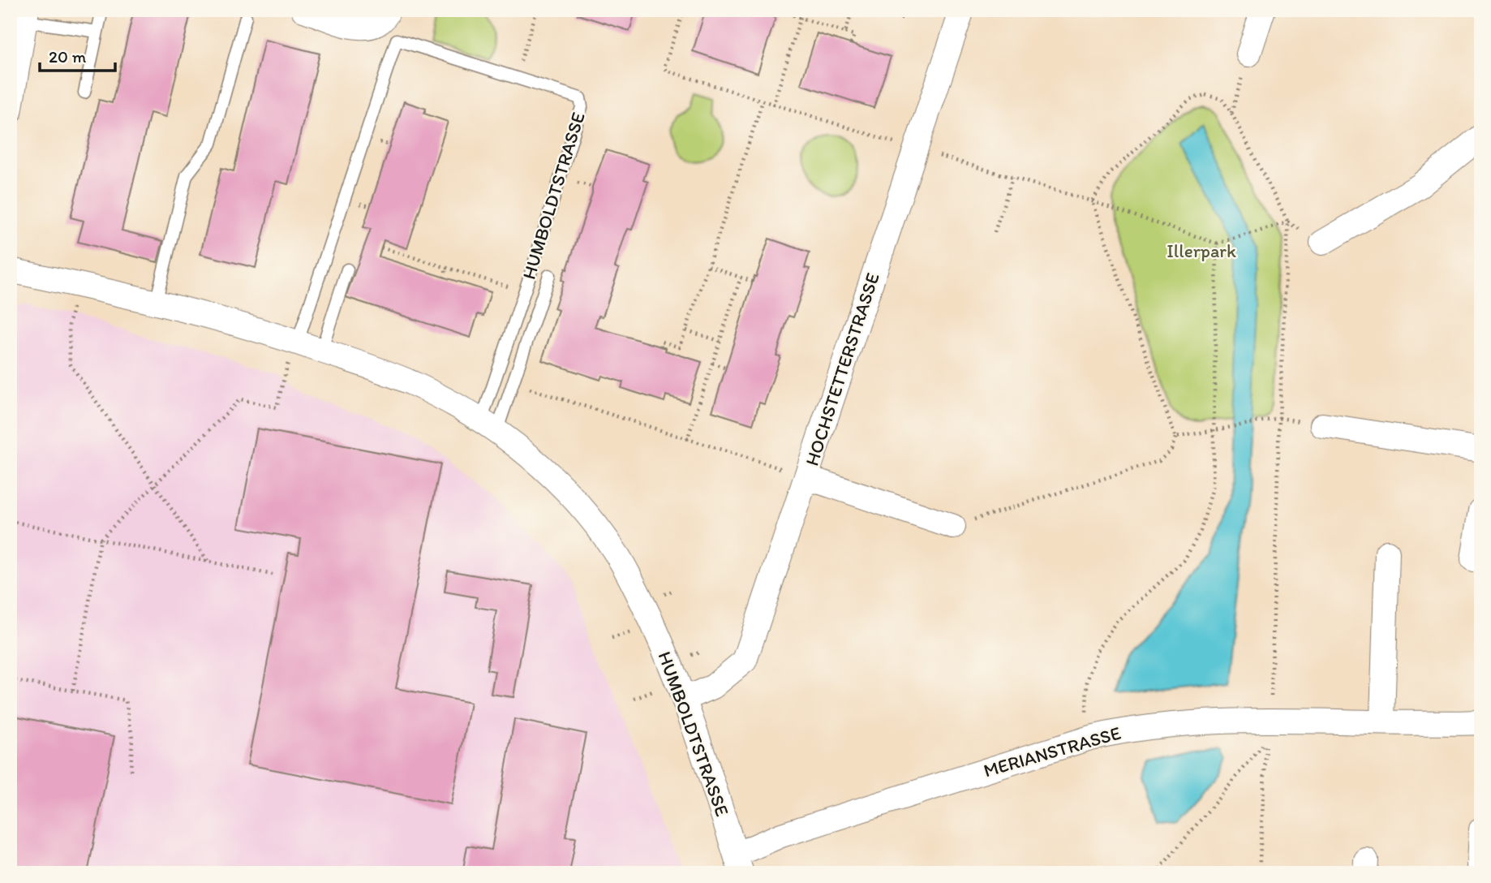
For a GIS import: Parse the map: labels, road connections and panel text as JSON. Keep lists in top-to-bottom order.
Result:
{
  "streets": {
    "street": ["HUMBOLDTSTRASSE", "HOCHSTETTERSTRASSE", "MERIANSTRASSE"]
  },
  "crossings": [
    ["HUMBOLDTSTRASSE", "HOCHSTETTERSTRASSE"],
    ["HUMBOLDTSTRASSE", "MERIANSTRASSE"]
  ],
  "parks": ["Illerpark"],
  "scale_bar": "20 m"
}
